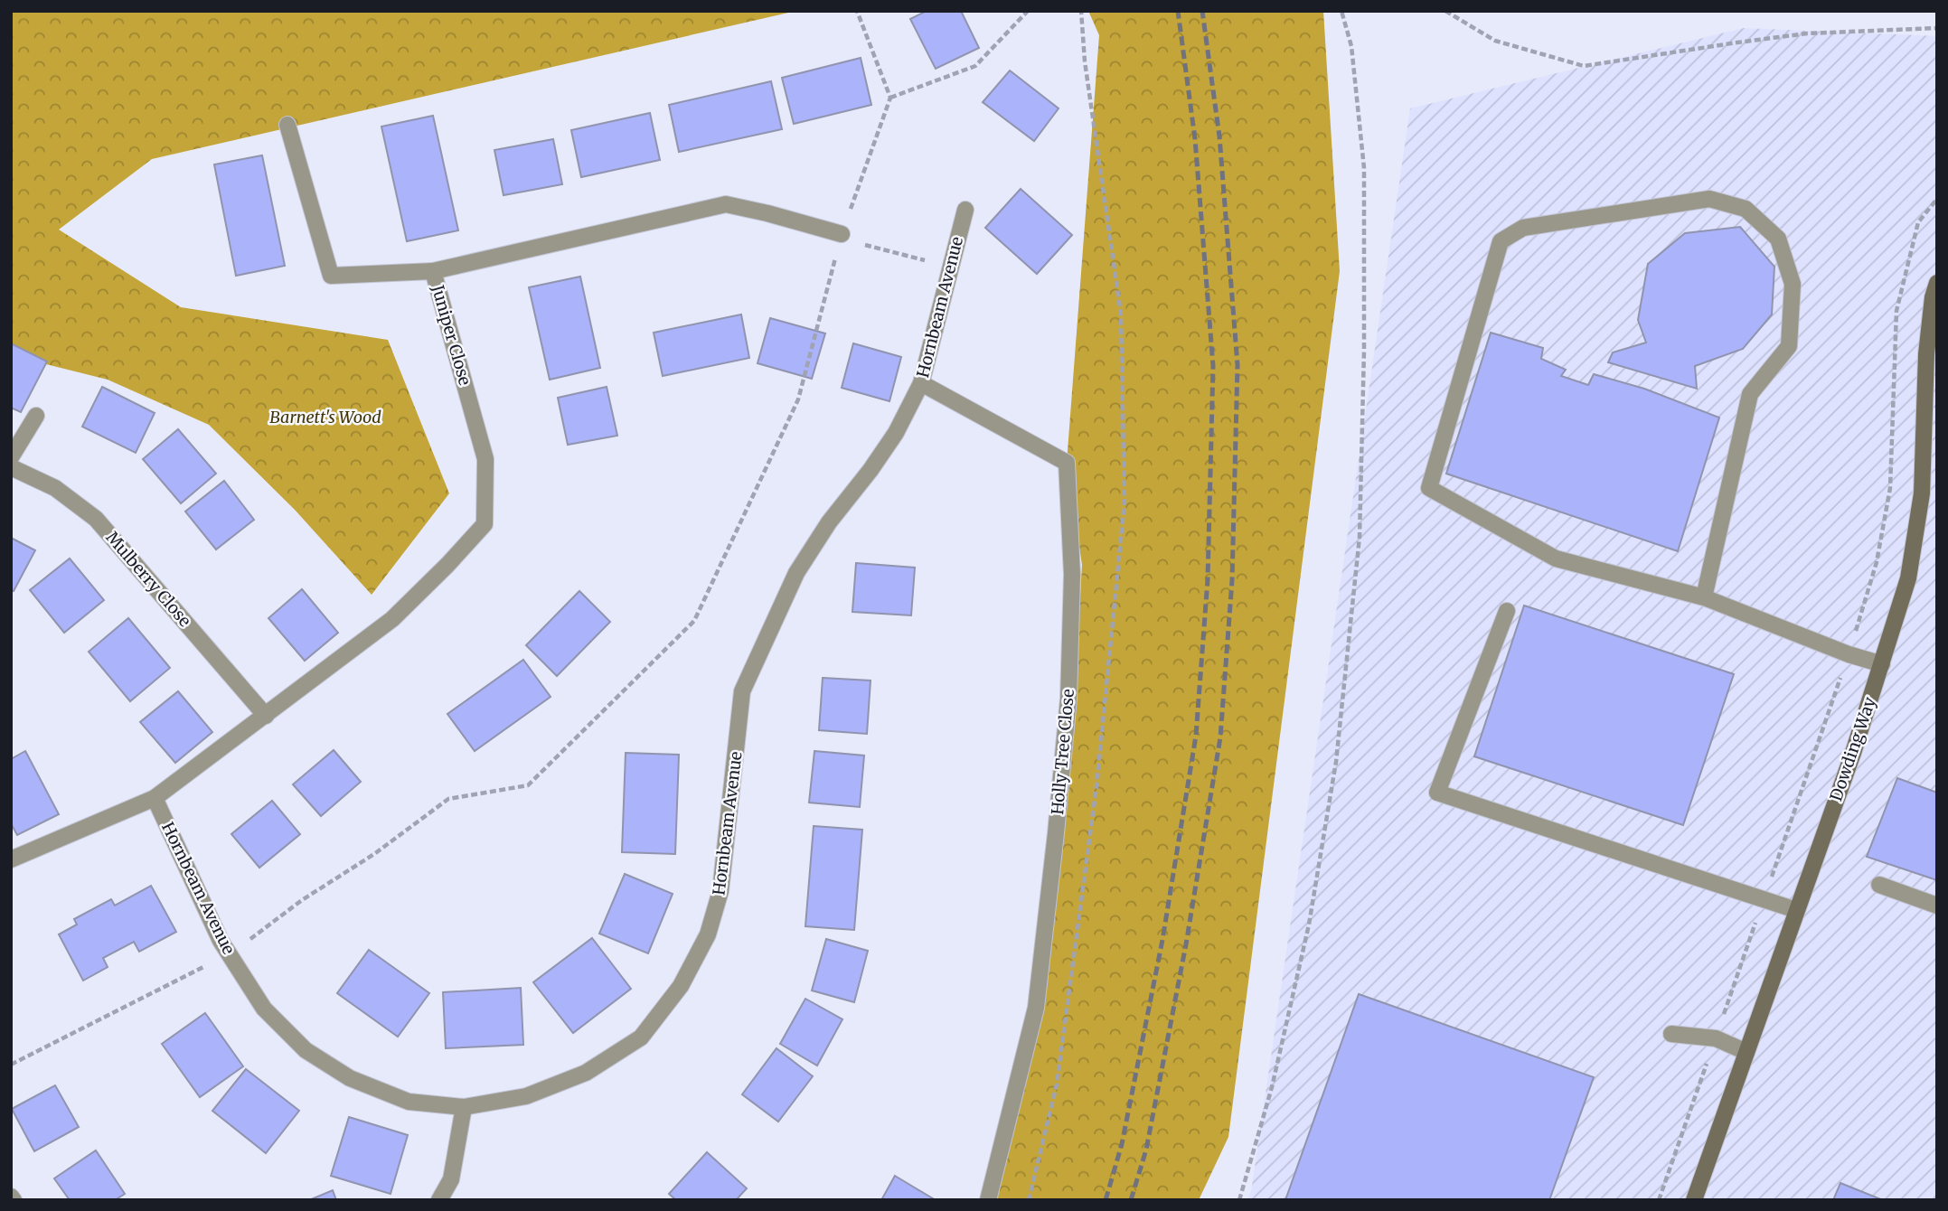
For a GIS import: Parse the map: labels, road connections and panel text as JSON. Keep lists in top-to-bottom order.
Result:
{
  "streets": {
    "street": [
      "Hornbeam Avenue",
      "Juniper Close",
      "Mulberry Close",
      "Dowding Way",
      "Holly Tree Close"
    ]
  },
  "crossings": [
    ["Hornbeam Avenue", "Juniper Close"],
    ["Hornbeam Avenue", "Holly Tree Close"],
    ["Juniper Close", "Mulberry Close"]
  ],
  "parks": ["Barnett's Wood"]
}
